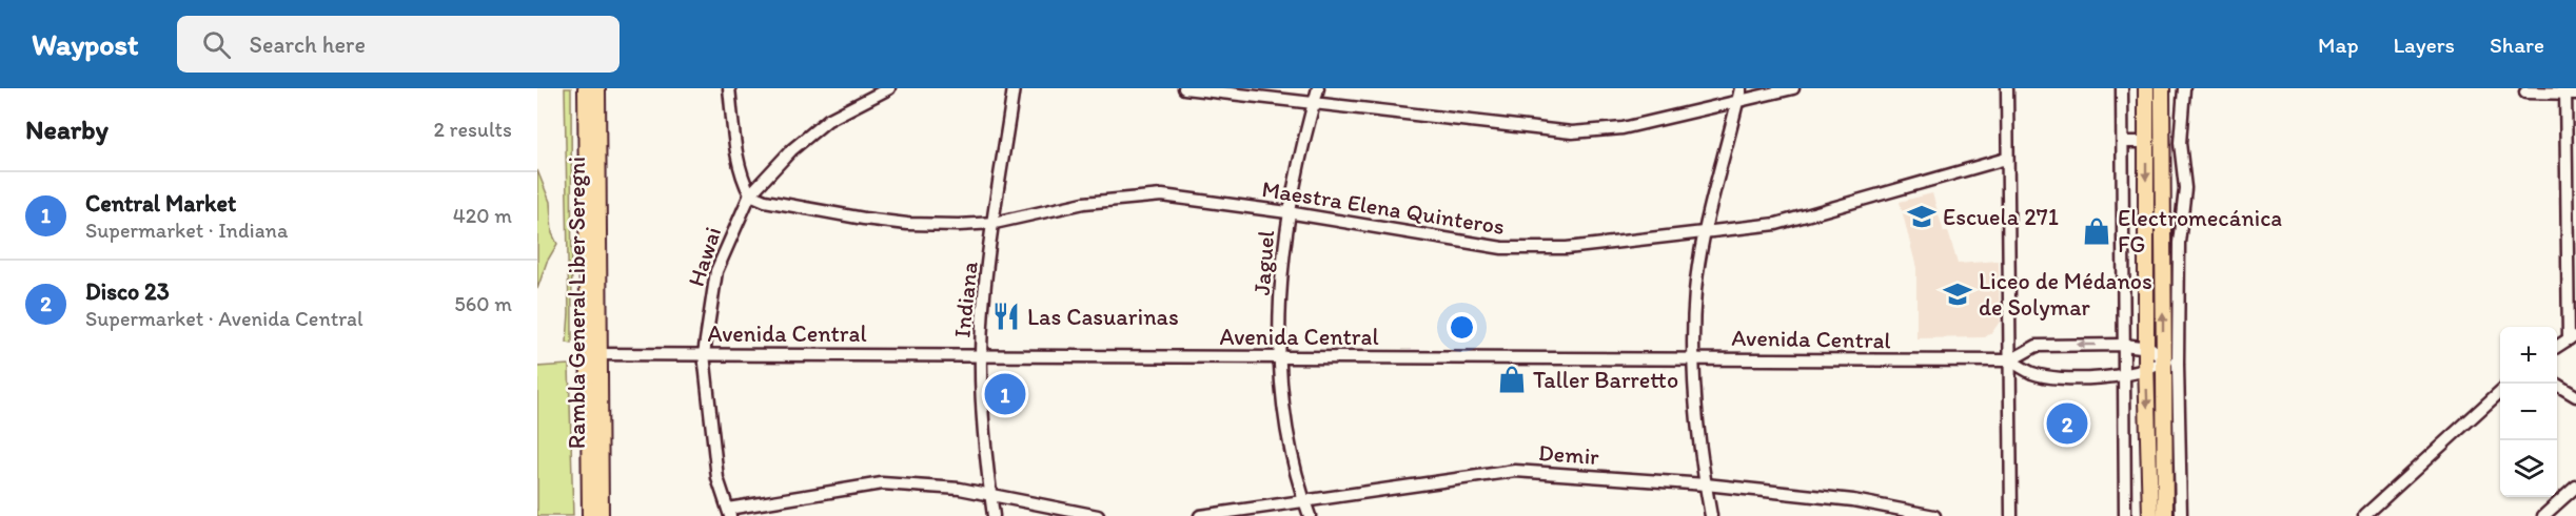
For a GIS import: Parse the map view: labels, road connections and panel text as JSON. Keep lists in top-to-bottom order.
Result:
{
  "streets": {
    "main road": ["Rambla General Liber Seregni"],
    "street": [
      "Maestra Elena Quinteros",
      "Hawai",
      "Jaguel",
      "Indiana",
      "Avenida Central",
      "Demir"
    ]
  },
  "crossings": [
    ["Maestra Elena Quinteros", "Hawai"],
    ["Maestra Elena Quinteros", "Jaguel"],
    ["Maestra Elena Quinteros", "Indiana"],
    ["Hawai", "Avenida Central"],
    ["Jaguel", "Avenida Central"],
    ["Jaguel", "Demir"],
    ["Indiana", "Avenida Central"],
    ["Rambla General Liber Seregni", "Avenida Central"]
  ],
  "places": {
    "school or university": ["Escuela 271", "Liceo de Médanos de Solymar"],
    "shop": ["Electromecánica FG", "Taller Barretto"],
    "restaurant": ["Las Casuarinas"]
  },
  "page": {
    "header": "Waypost",
    "search": "Search here",
    "nav": ["Map", "Layers", "Share"],
    "heading": ["Nearby", "2 results"],
    "list": [
      {
        "mark": "1",
        "name": "Central Market",
        "note": "Supermarket · Indiana",
        "value": "420 m"
      },
      {
        "mark": "2",
        "name": "Disco 23",
        "note": "Supermarket · Avenida Central",
        "value": "560 m"
      }
    ],
    "map_buttons": ["+", "−"],
    "pins": ["1", "2"]
  }
}
